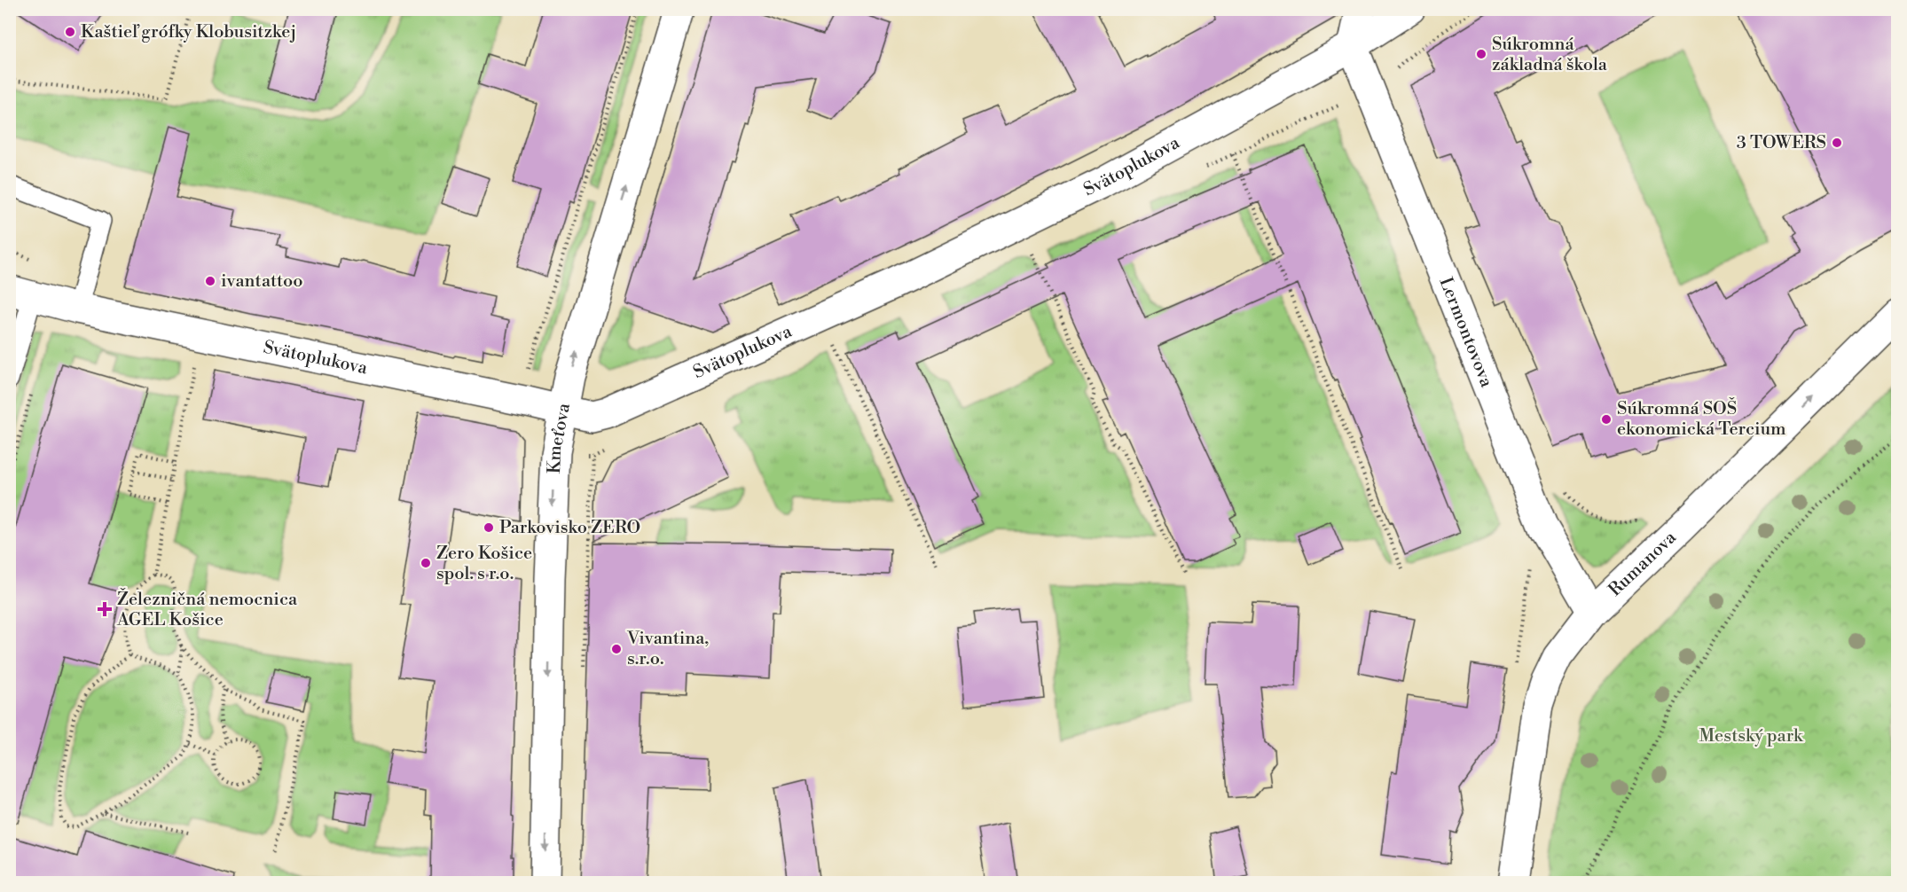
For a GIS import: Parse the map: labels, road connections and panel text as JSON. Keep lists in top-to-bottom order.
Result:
{
  "streets": {
    "street": [
      "Svätoplukova",
      "Lermontovova",
      "Kmeťova",
      "Rumanova"
    ]
  },
  "crossings": [
    ["Svätoplukova", "Lermontovova"],
    ["Svätoplukova", "Kmeťova"],
    ["Lermontovova", "Rumanova"]
  ],
  "one_way": ["Rumanova"],
  "parks": ["Mestský park"],
  "places": {
    "other": [
      "Kaštieľ grófky Klobusitzkej",
      "Súkromná základná škola",
      "3 TOWERS",
      "ivantattoo",
      "Súkromná SOŠ ekonomická Tercium",
      "Parkovisko ZERO",
      "Zero Košice spol. s r.o.",
      "Vivantina, s.r.o."
    ],
    "health": ["Železničná nemocnica AGEL Košice"]
  }
}
